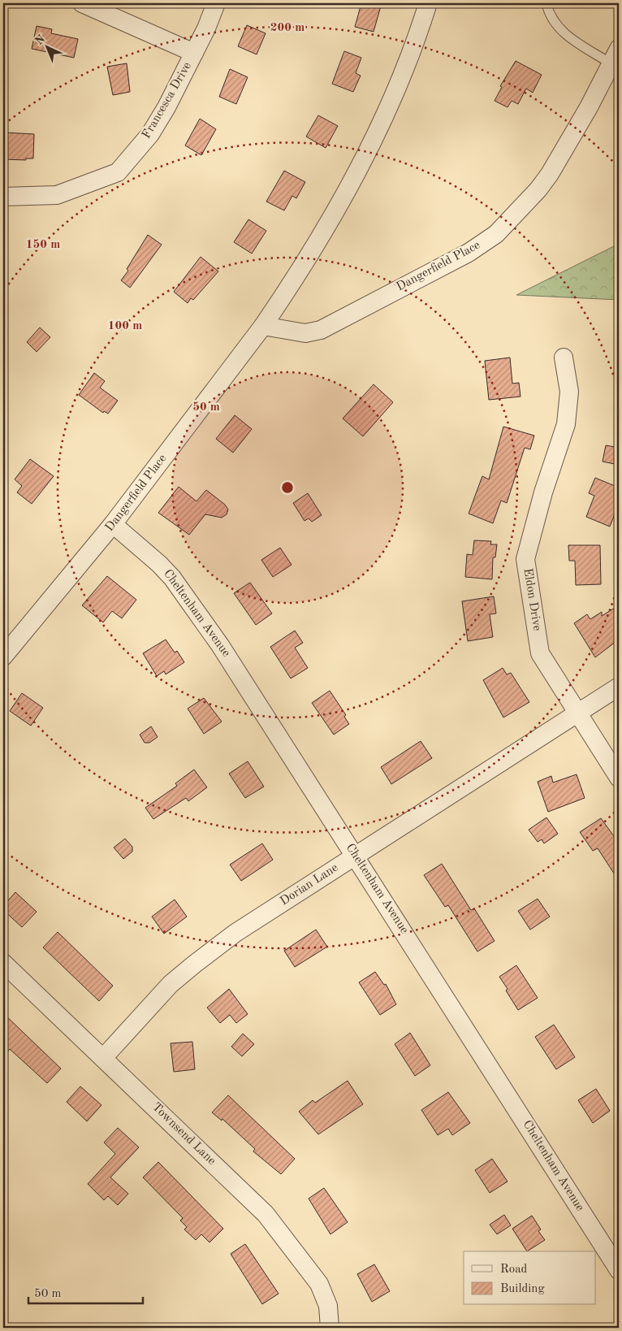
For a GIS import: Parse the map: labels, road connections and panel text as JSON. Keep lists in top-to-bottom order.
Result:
{
  "streets": {
    "street": [
      "Francesca Drive",
      "Dangerfield Place",
      "Eldon Drive",
      "Cheltenham Avenue",
      "Dorian Lane",
      "Townsend Lane"
    ]
  },
  "crossings": [
    ["Dangerfield Place", "Cheltenham Avenue"],
    ["Eldon Drive", "Dorian Lane"],
    ["Cheltenham Avenue", "Dorian Lane"],
    ["Dorian Lane", "Townsend Lane"]
  ],
  "legend": ["Road", "Building"],
  "scale_bar": "50 m",
  "north": "top left",
  "rings": [
    "200 m",
    "150 m",
    "100 m",
    "50 m"
  ]
}
